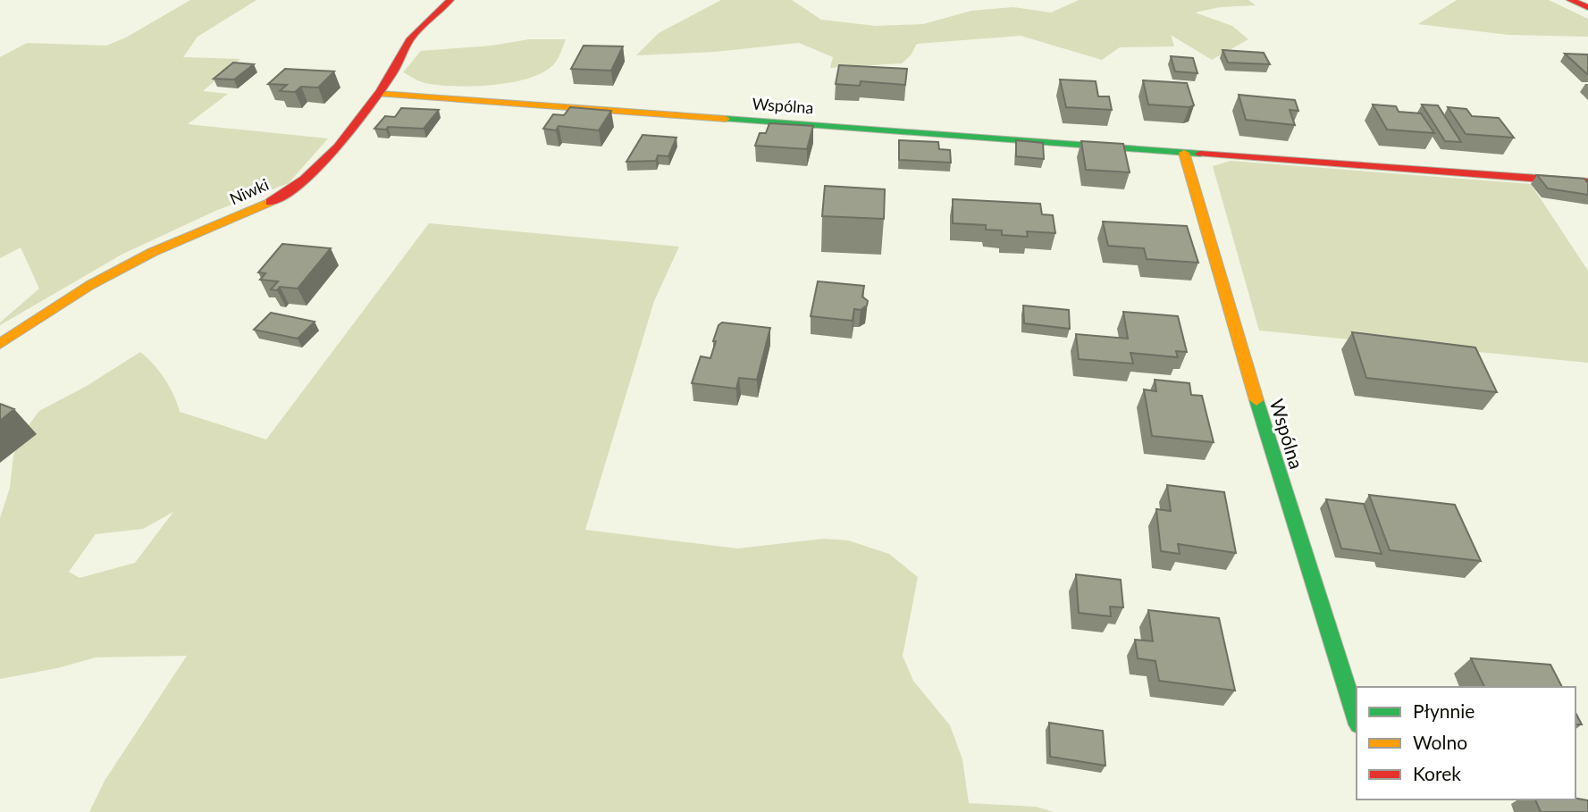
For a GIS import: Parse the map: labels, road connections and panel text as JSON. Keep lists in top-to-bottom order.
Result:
{
  "streets": {
    "street": ["Wspólna", "Niwki"]
  },
  "crossings": [
    ["Wspólna", "Niwki"]
  ],
  "legend": ["Płynnie", "Wolno", "Korek"]
}
